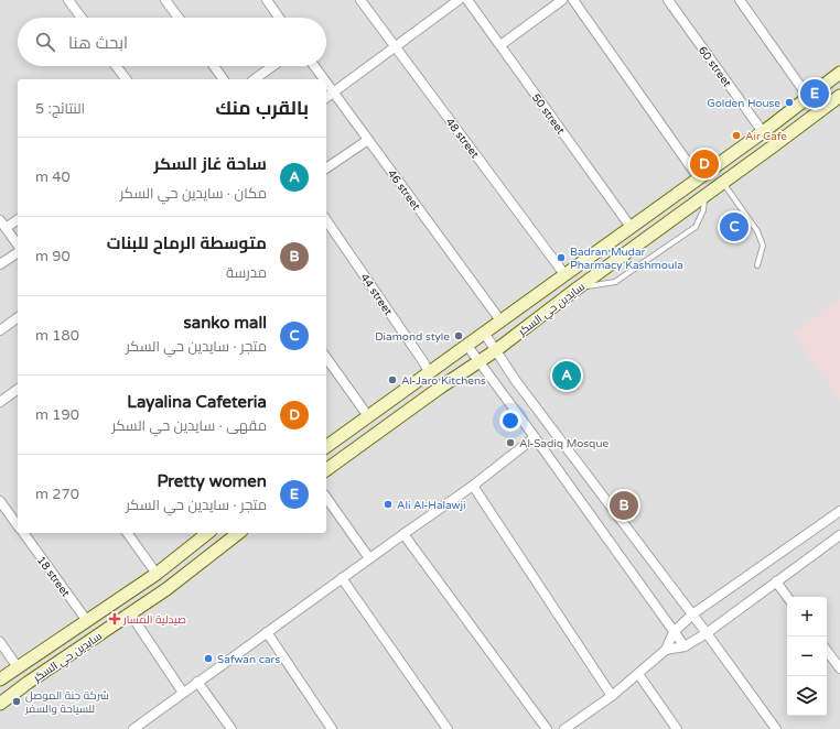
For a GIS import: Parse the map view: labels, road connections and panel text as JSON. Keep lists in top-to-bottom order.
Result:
{
  "streets": {
    "street": [
      "60 street",
      "50 street",
      "48 street",
      "46 street",
      "44 street",
      "سايدين حي السكر",
      "18 street"
    ]
  },
  "crossings": [
    ["60 street", "سايدين حي السكر"],
    ["50 street", "سايدين حي السكر"],
    ["48 street", "سايدين حي السكر"],
    ["46 street", "سايدين حي السكر"],
    ["44 street", "سايدين حي السكر"],
    ["سايدين حي السكر", "18 street"]
  ],
  "places": {
    "other": [
      "Golden House",
      "Air Cafe",
      "Badran Mudar Pharmacy Kashmoula",
      "Diamond style",
      "Al-Jaro Kitchens",
      "Al-Sadiq Mosque",
      "Ali Al-Halawji",
      "Safwan cars",
      "شركة جنة الموصل للسياحة والسفر"
    ],
    "health": ["صيدلية المسار"]
  },
  "page": {
    "search": "ابحث هنا",
    "pins": [
      "E",
      "D",
      "C",
      "A",
      "B"
    ],
    "heading": ["بالقرب منك", "النتائج: 5"],
    "list": [
      {
        "mark": "A",
        "name": "ساحة غاز السكر",
        "note": "مكان · سايدين حي السكر",
        "value": "40 m"
      },
      {
        "mark": "B",
        "name": "متوسطة الرماح للبنات",
        "note": "مدرسة",
        "value": "90 m"
      },
      {
        "mark": "C",
        "name": "sanko mall",
        "note": "متجر · سايدين حي السكر",
        "value": "180 m"
      },
      {
        "mark": "D",
        "name": "Layalina Cafeteria",
        "note": "مقهى · سايدين حي السكر",
        "value": "190 m"
      },
      {
        "mark": "E",
        "name": "Pretty women",
        "note": "متجر · سايدين حي السكر",
        "value": "270 m"
      }
    ],
    "map_buttons": ["+", "−"]
  }
}
